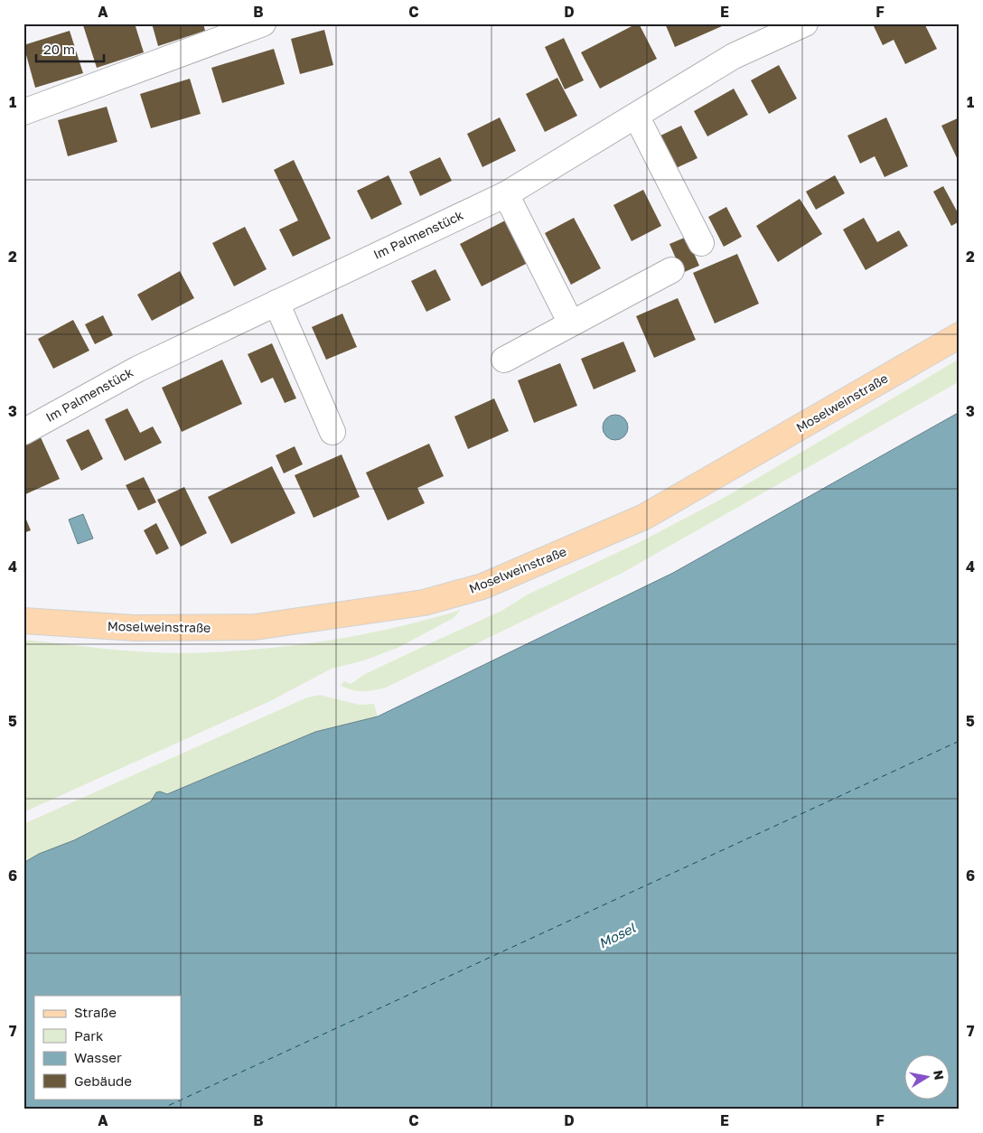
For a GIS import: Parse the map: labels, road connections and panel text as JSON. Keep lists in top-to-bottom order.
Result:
{
  "streets": {
    "main road": ["Moselweinstraße"],
    "street": ["Im Palmenstück"]
  },
  "water": ["Mosel"],
  "legend": [
    "Straße",
    "Park",
    "Wasser",
    "Gebäude"
  ],
  "scale_bar": "20 m",
  "north": "right",
  "grid": {
    "columns": [
      "A",
      "B",
      "C",
      "D",
      "E",
      "F"
    ],
    "rows": [
      "1",
      "2",
      "3",
      "4",
      "5",
      "6",
      "7"
    ]
  }
}
